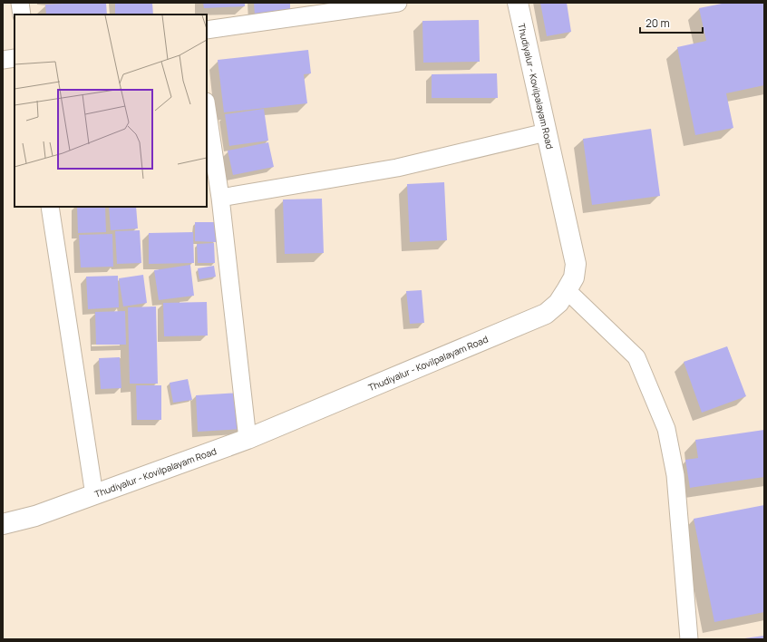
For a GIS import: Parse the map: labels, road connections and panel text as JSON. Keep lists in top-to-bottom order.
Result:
{
  "streets": {
    "main road": ["Thudiyalur - Kovilpalayam Road"]
  },
  "scale_bar": "20 m"
}
